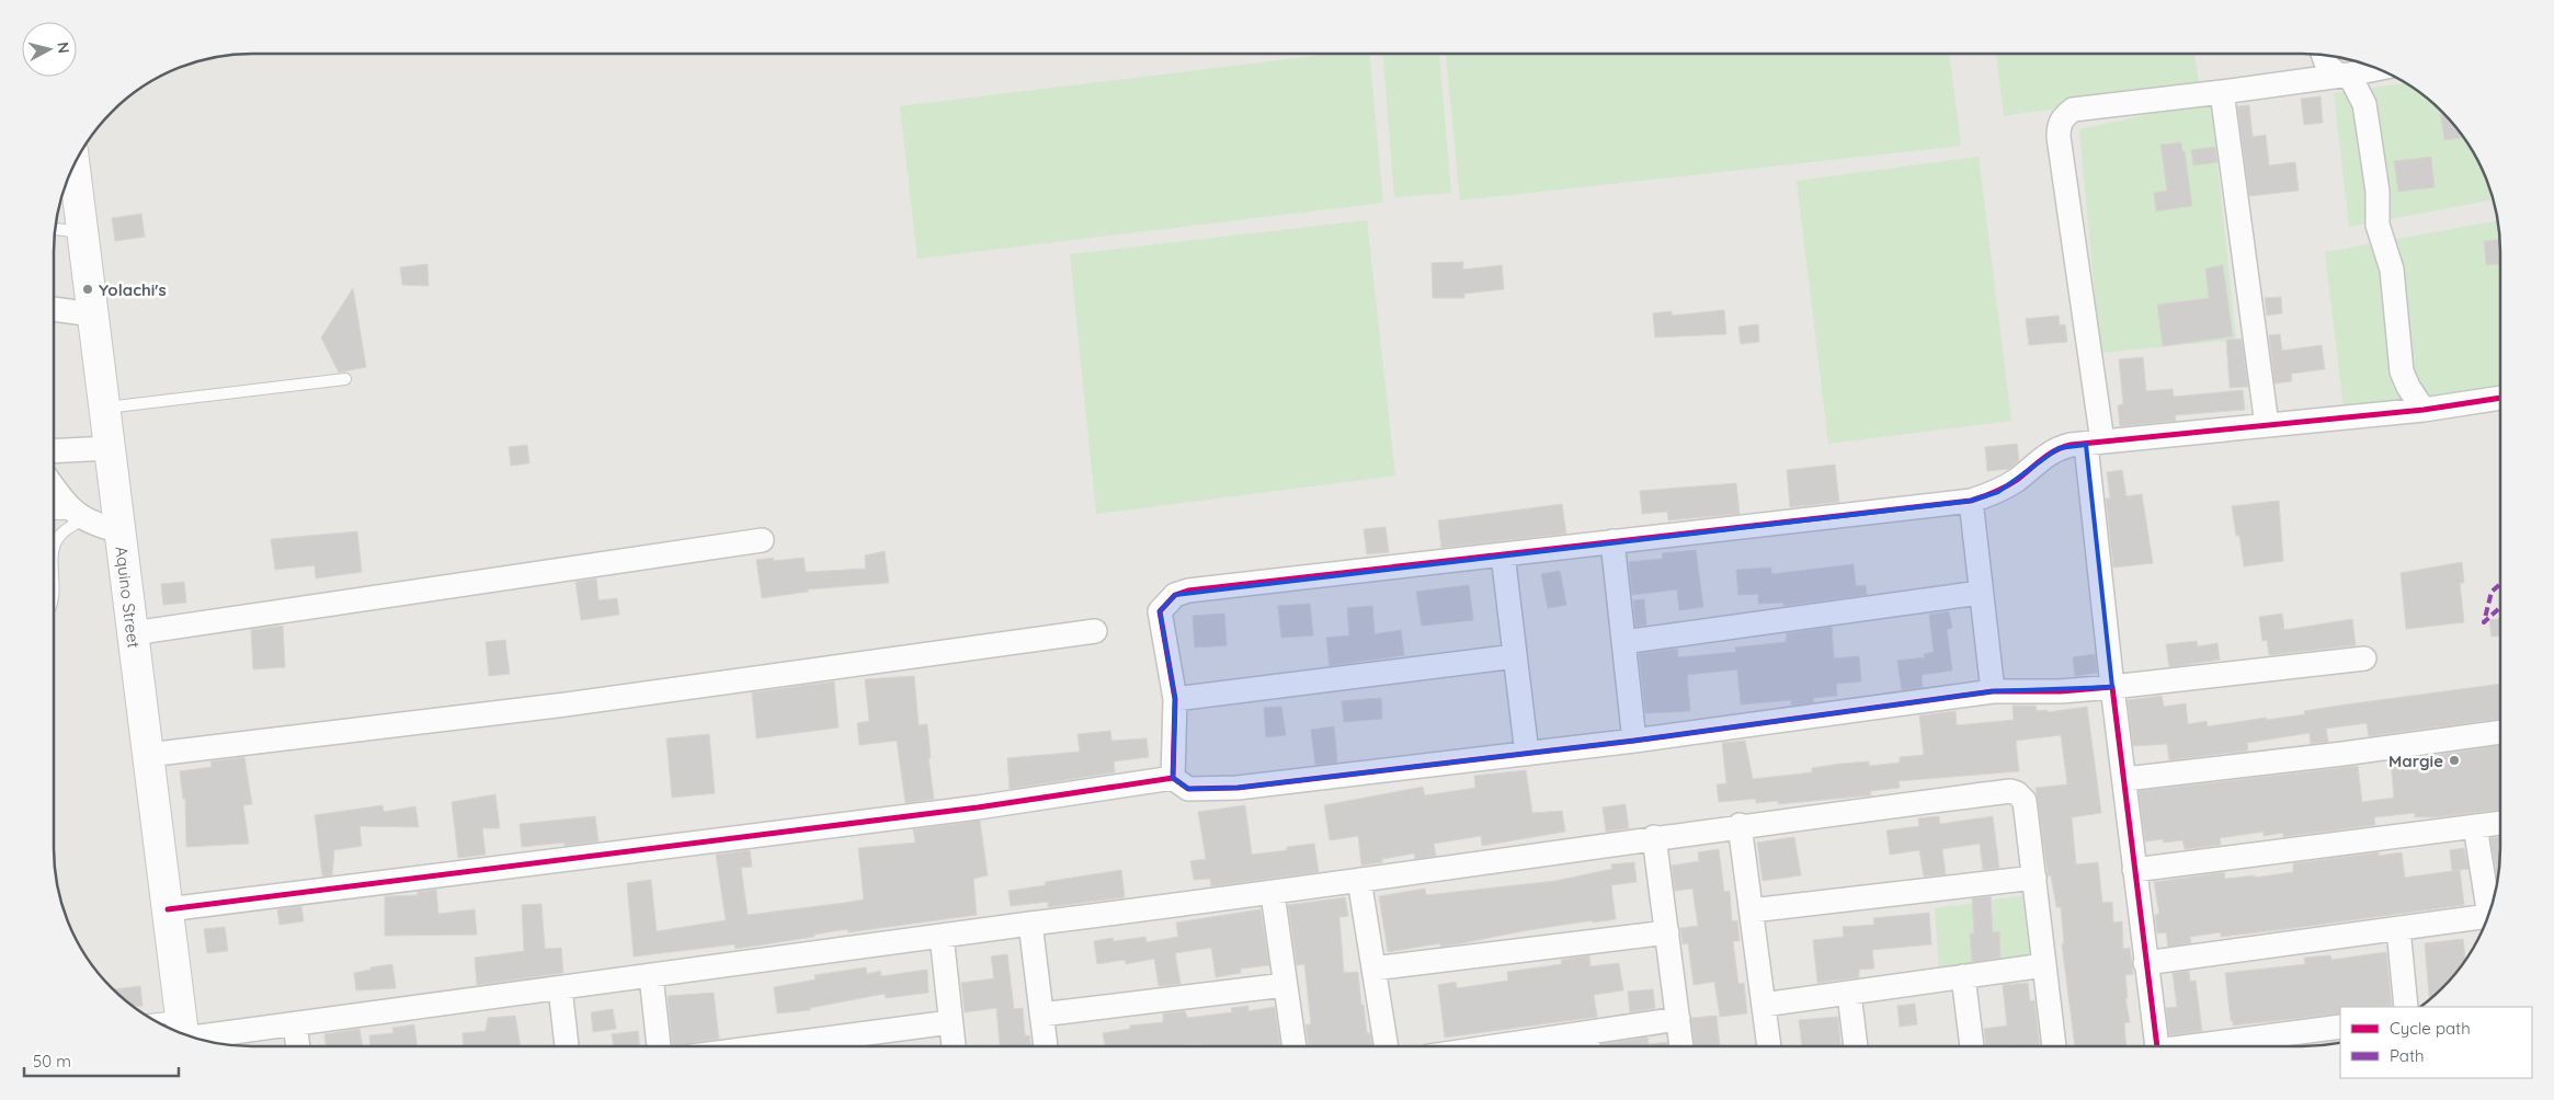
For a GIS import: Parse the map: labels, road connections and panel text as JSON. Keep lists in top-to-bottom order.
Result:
{
  "streets": {
    "main road": ["Aquino Street"]
  },
  "places": ["Yolachi's", "Margie"],
  "legend": ["Cycle path", "Path"],
  "scale_bar": "50 m",
  "north": "right"
}
